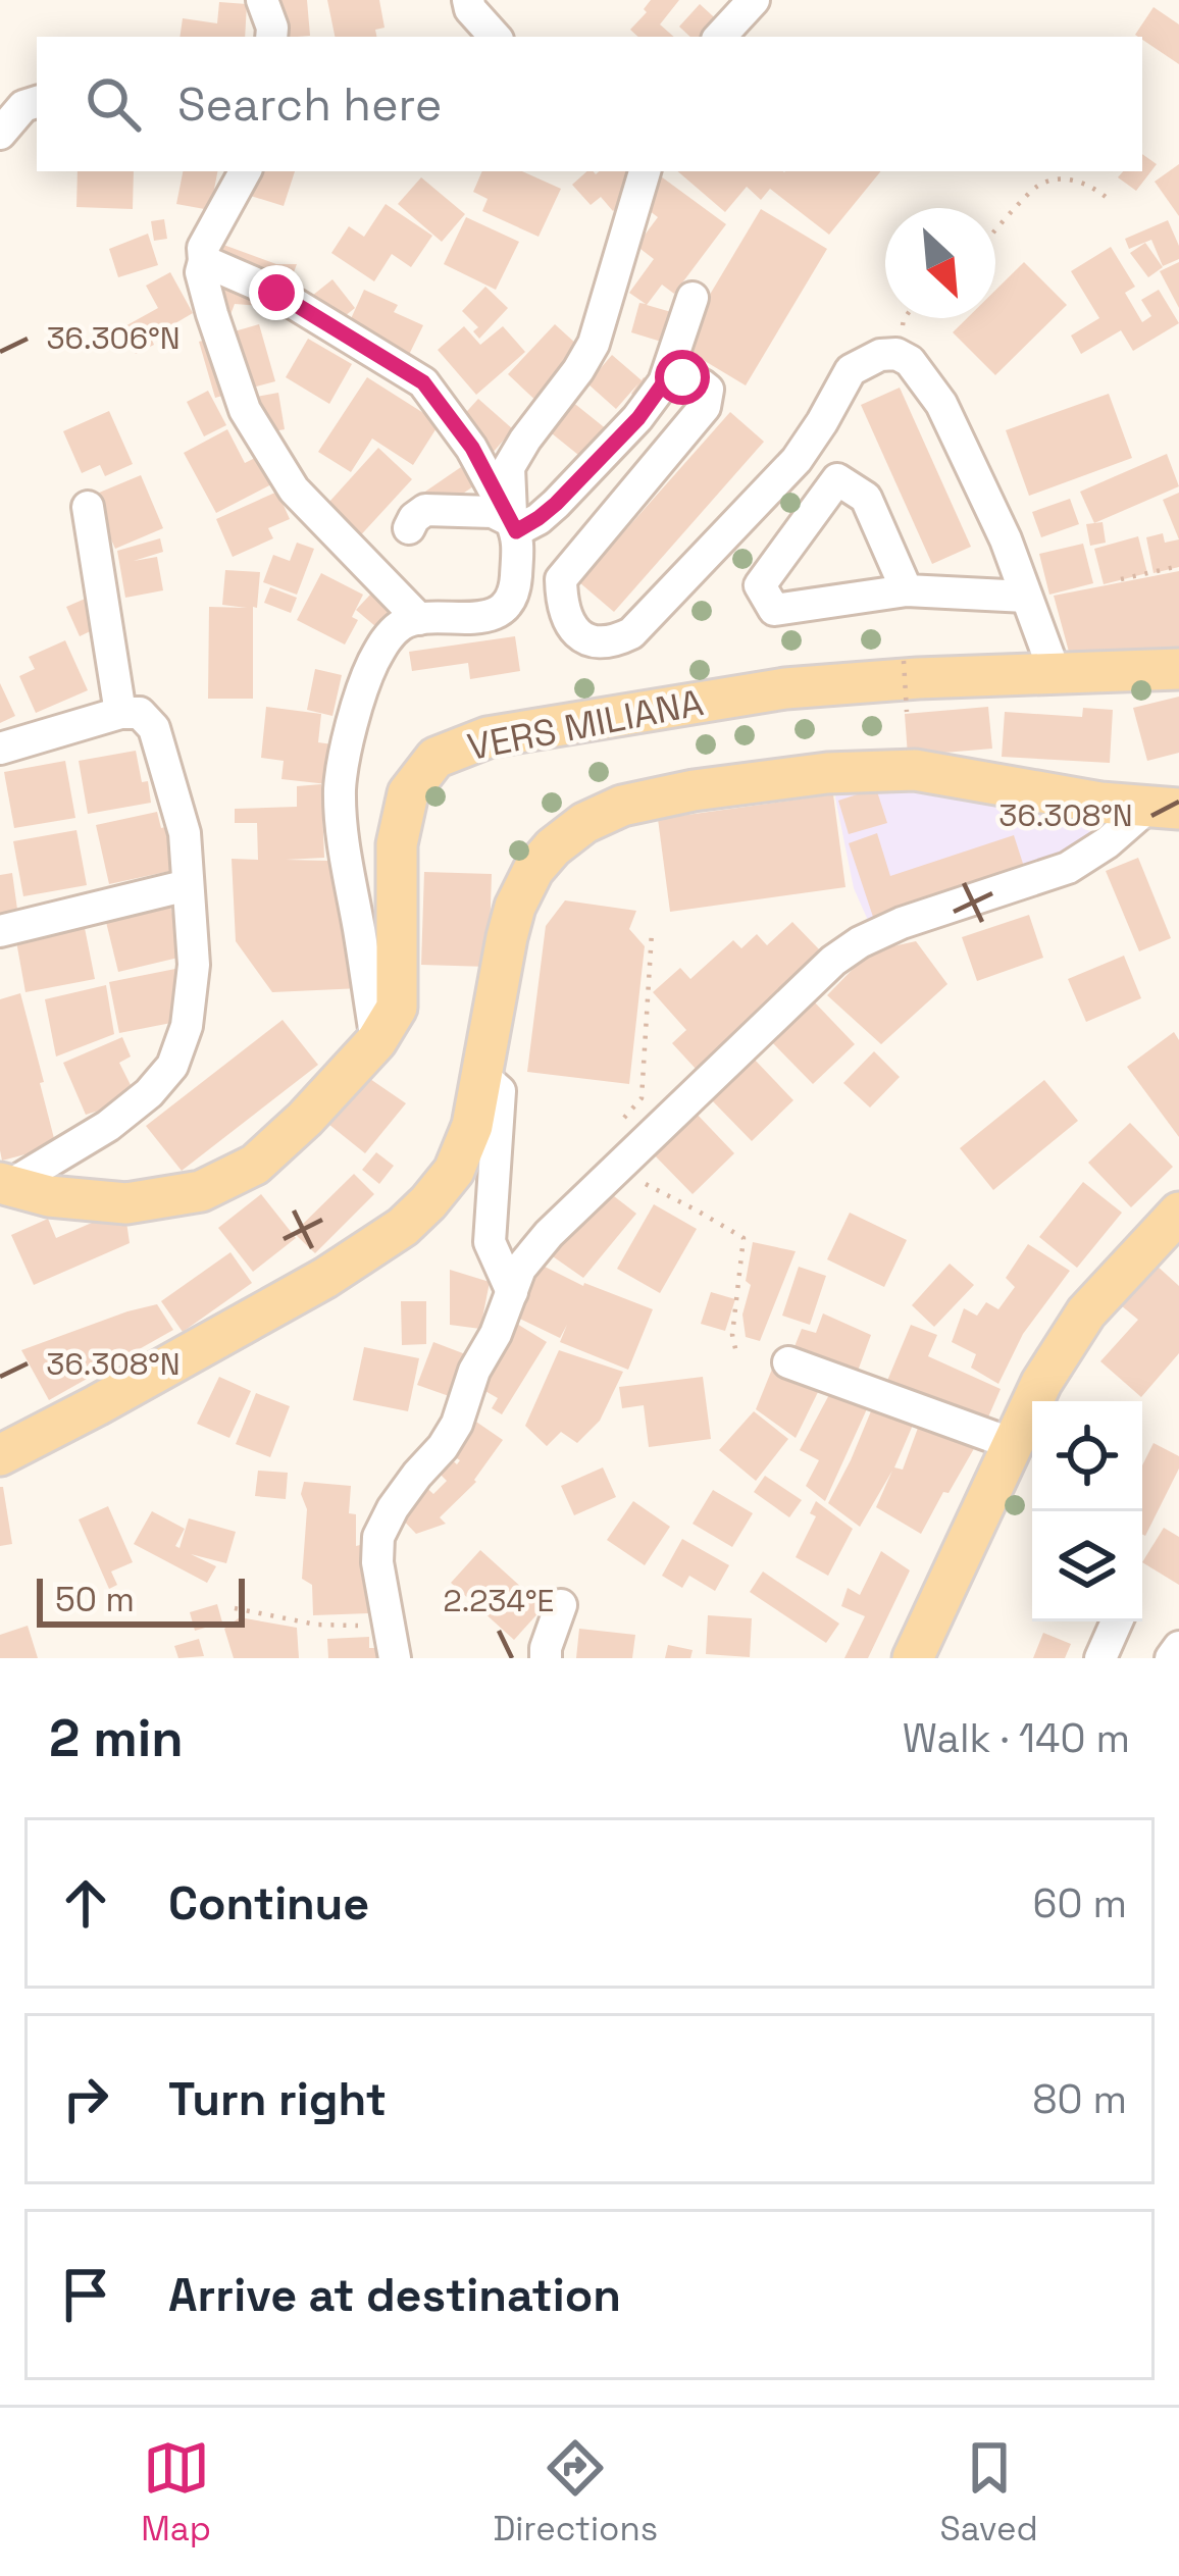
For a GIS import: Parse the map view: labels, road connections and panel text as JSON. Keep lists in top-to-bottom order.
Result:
{
  "streets": {
    "main road": ["VERS MILIANA"]
  },
  "scale_bar": "50 m",
  "north": "bottom right",
  "page": {
    "search": "Search here",
    "scale": "50 m",
    "heading": ["2 min", "Walk · 140 m"],
    "list": [
      ["Continue", "60 m"],
      ["Turn right", "80 m"],
      "Arrive at destination"
    ],
    "nav": ["Map", "Directions", "Saved"]
  },
  "coordinates": ["36.306°N", "36.308°N", "2.234°E"]
}
